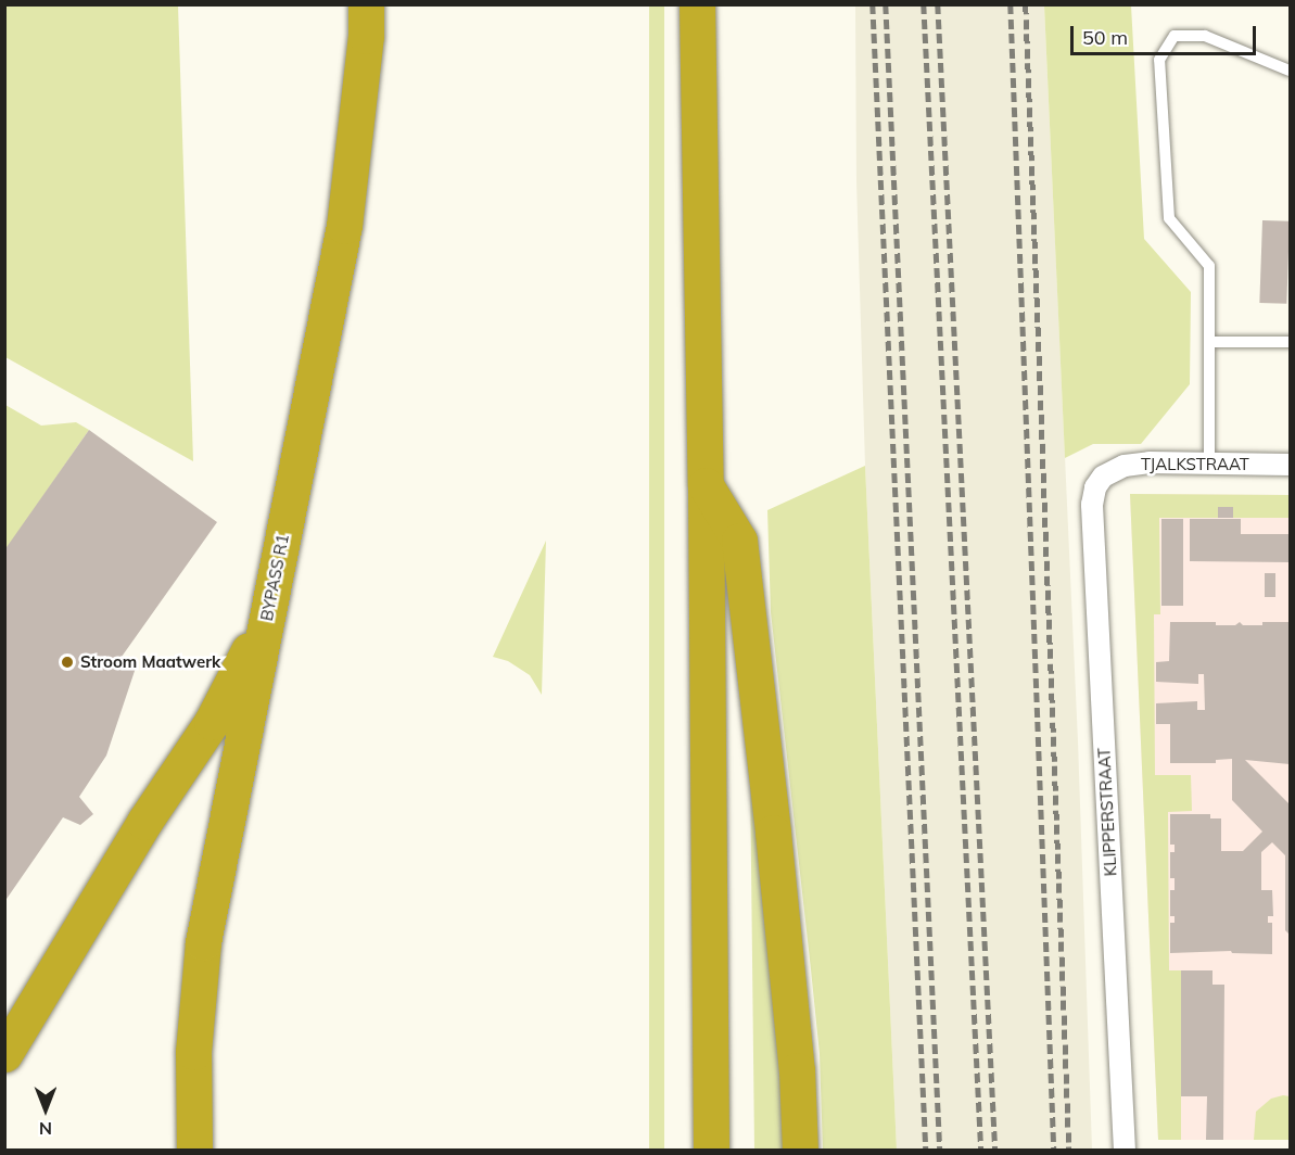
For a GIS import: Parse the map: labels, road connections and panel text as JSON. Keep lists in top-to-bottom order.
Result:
{
  "streets": {
    "highway": ["BYPASS R1"],
    "street": ["TJALKSTRAAT", "KLIPPERSTRAAT"]
  },
  "crossings": [
    ["TJALKSTRAAT", "KLIPPERSTRAAT"]
  ],
  "places": ["Stroom Maatwerk"],
  "scale_bar": "50 m",
  "north": "bottom"
}
